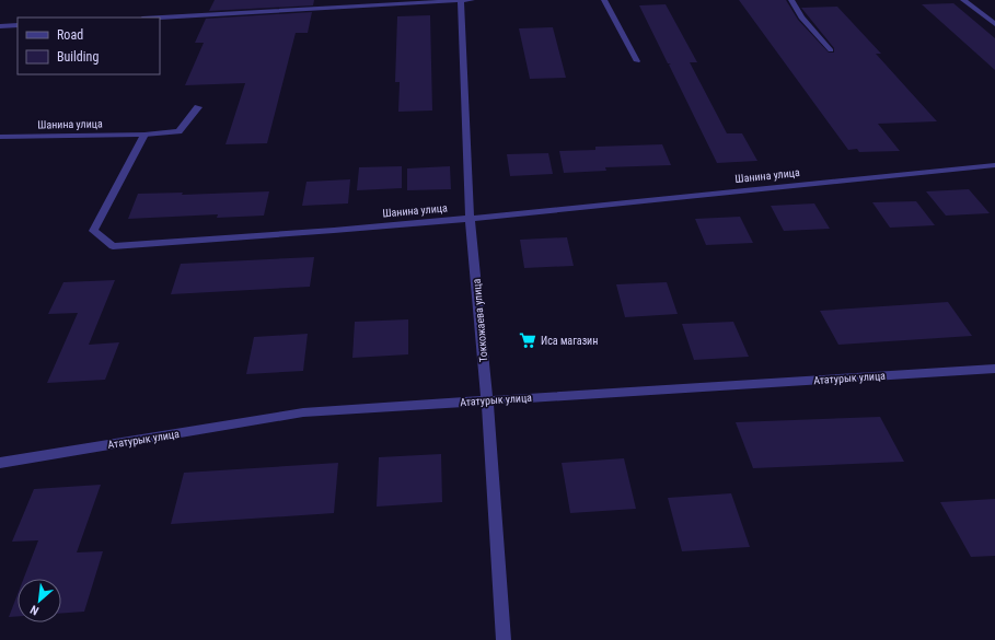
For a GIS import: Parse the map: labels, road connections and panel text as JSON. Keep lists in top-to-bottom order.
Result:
{
  "streets": {
    "street": ["Шанина улица", "Токкожаева улица", "Ататурык улица"]
  },
  "crossings": [
    ["Шанина улица", "Токкожаева улица"],
    ["Токкожаева улица", "Ататурык улица"]
  ],
  "places": {
    "supermarket": ["Иса магазин"]
  },
  "legend": ["Road", "Building"],
  "north": "bottom left"
}
